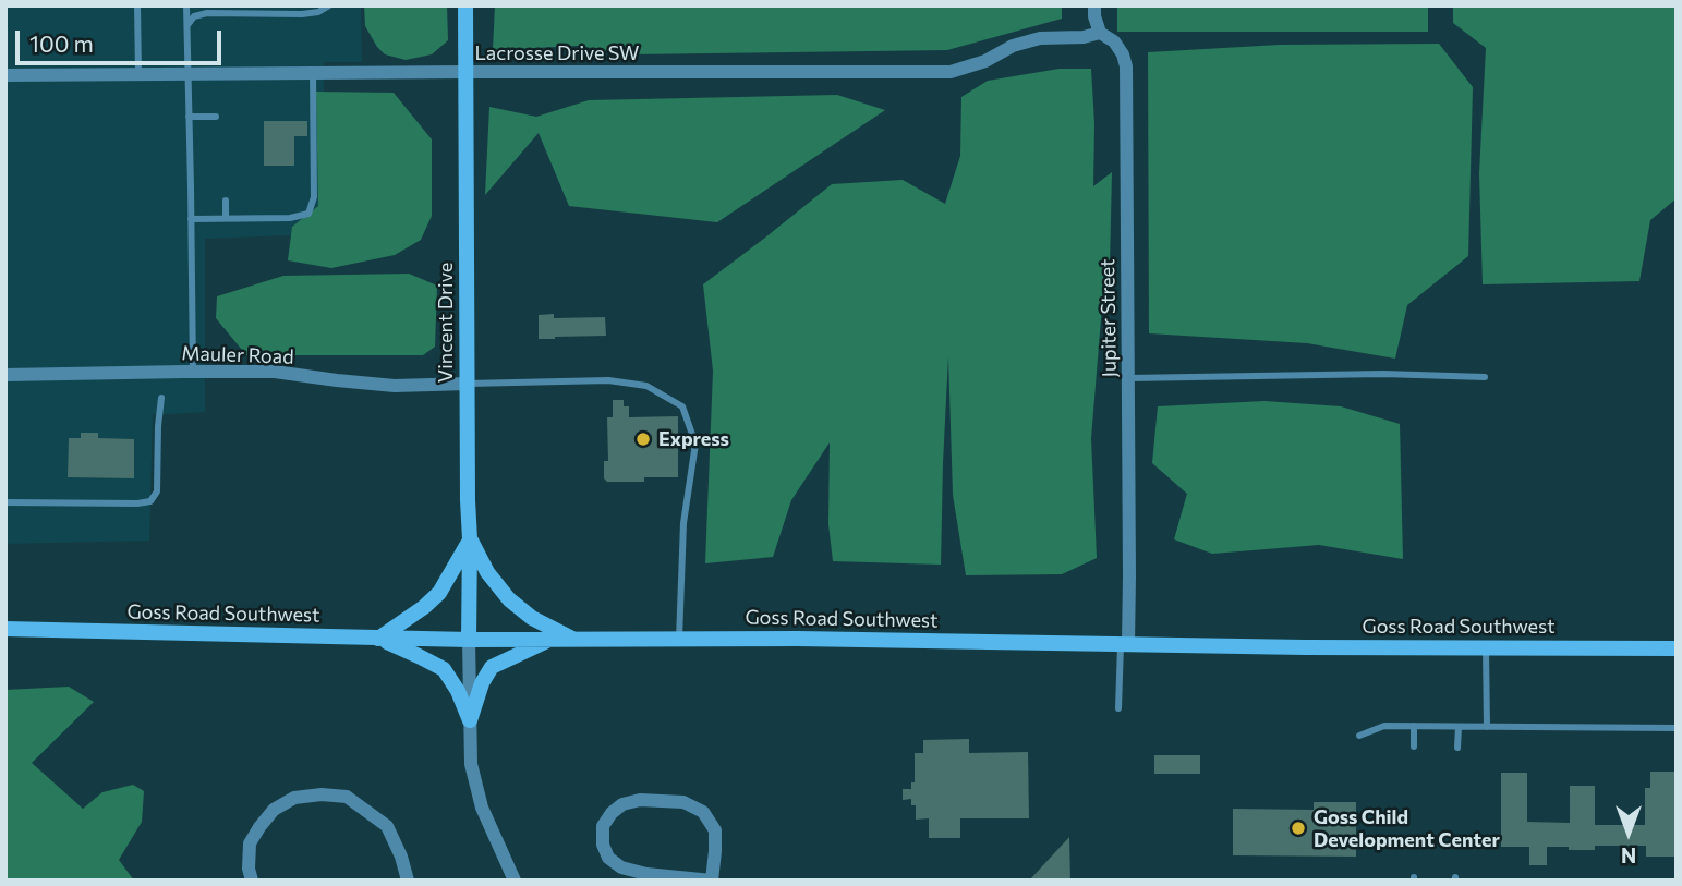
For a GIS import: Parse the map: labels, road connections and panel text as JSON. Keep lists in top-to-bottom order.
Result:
{
  "streets": {
    "street": [
      "Lacrosse Drive SW",
      "Jupiter Street",
      "Vincent Drive",
      "Mauler Road",
      "Goss Road Southwest"
    ]
  },
  "crossings": [
    ["Lacrosse Drive SW", "Jupiter Street"],
    ["Lacrosse Drive SW", "Vincent Drive"],
    ["Jupiter Street", "Goss Road Southwest"],
    ["Vincent Drive", "Mauler Road"],
    ["Vincent Drive", "Goss Road Southwest"]
  ],
  "places": ["Express", "Goss Child Development Center"],
  "scale_bar": "100 m",
  "north": "bottom"
}
